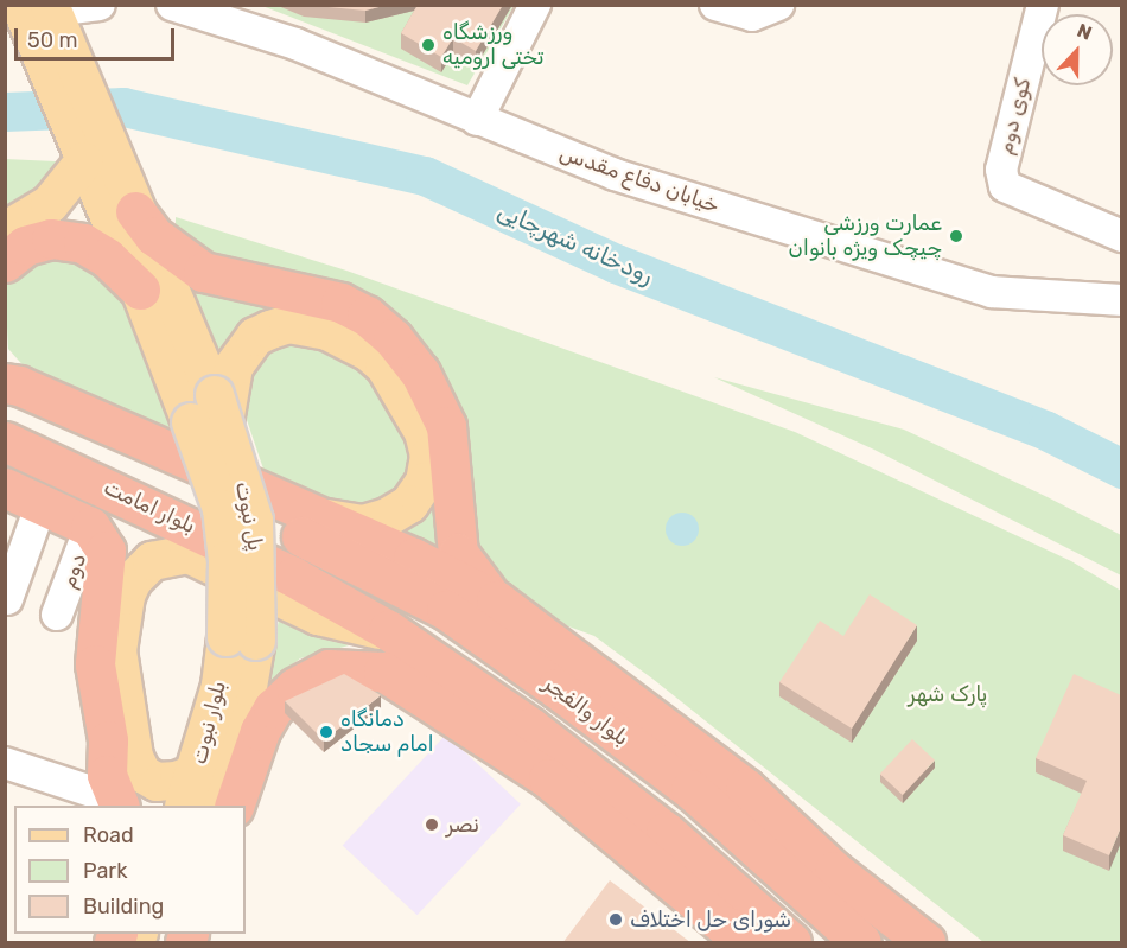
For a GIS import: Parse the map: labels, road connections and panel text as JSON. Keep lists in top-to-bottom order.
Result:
{
  "streets": {
    "highway": ["بلوار امامت", "بلوار والفجر"],
    "main road": ["پل نبوت", "بلوار نبوت"],
    "street": ["کوی دوم", "خیابان دفاع مقدس", "دوم"]
  },
  "crossings": [
    ["بلوار امامت", "بلوار والفجر"],
    ["پل نبوت", "بلوار نبوت"]
  ],
  "water": ["رودخانه شهرچایی"],
  "parks": ["پارک شهر"],
  "places": [
    "ورزشگاه تختی ارومیه",
    "عمارت ورزشی چیچک ویژه بانوان",
    "دمانگاه امام سجاد",
    "نصر",
    "شورای حل اختلاف"
  ],
  "legend": ["Road", "Park", "Building"],
  "scale_bar": "50 m",
  "north": "top"
}
